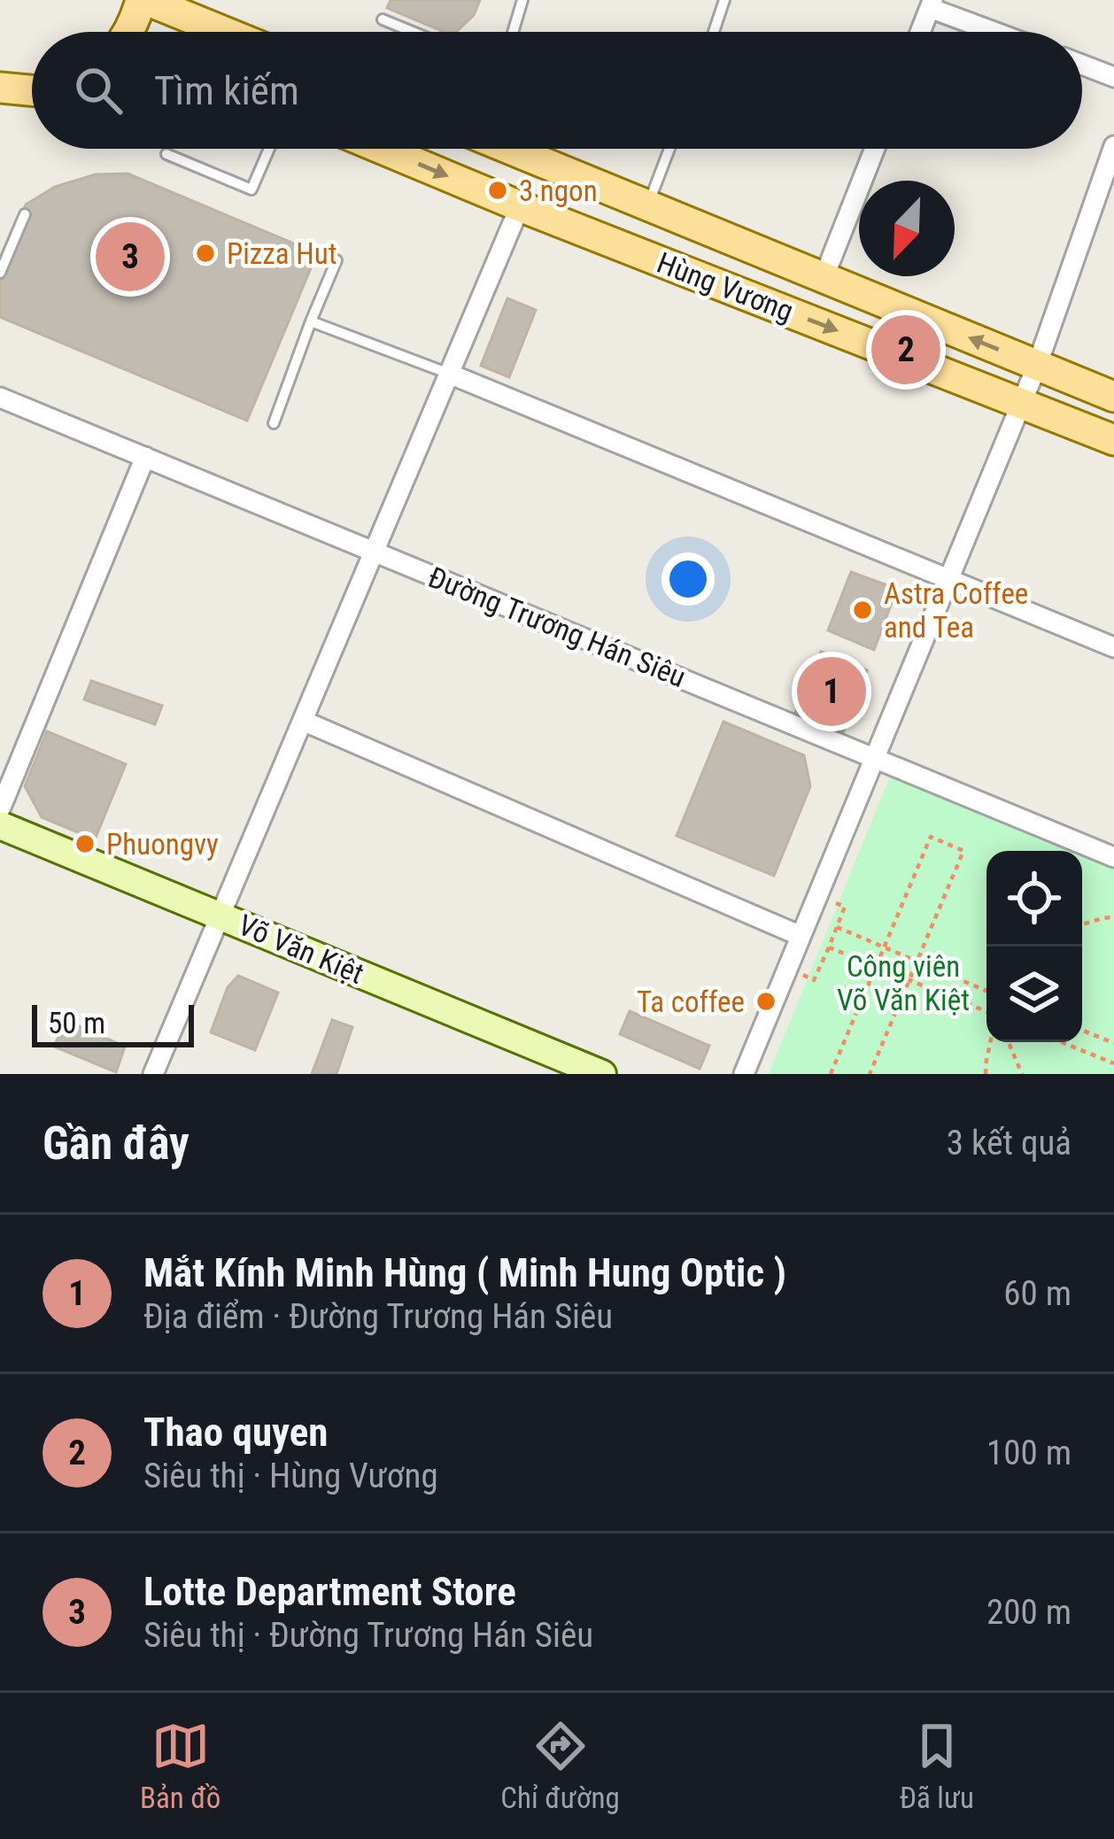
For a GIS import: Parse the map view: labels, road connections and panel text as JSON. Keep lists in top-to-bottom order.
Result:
{
  "streets": {
    "main road": ["Hùng Vương"],
    "street": ["Đường Trương Hán Siêu", "Võ Văn Kiệt"]
  },
  "parks": ["Công viên Võ Văn Kiệt"],
  "places": [
    "3 ngon",
    "Pizza Hut",
    "Astra Coffee and Tea",
    "Phuongvy",
    "Ta coffee"
  ],
  "scale_bar": "50 m",
  "north": "bottom left",
  "page": {
    "search": "Tìm kiếm",
    "pins": ["3", "2", "1"],
    "scale": "50 m",
    "heading": ["Gần đây", "3 kết quả"],
    "list": [
      {
        "mark": "1",
        "name": "Mắt Kính Minh Hùng ( Minh Hung Optic )",
        "note": "Địa điểm · Đường Trương Hán Siêu",
        "value": "60 m"
      },
      {
        "mark": "2",
        "name": "Thao quyen",
        "note": "Siêu thị · Hùng Vương",
        "value": "100 m"
      },
      {
        "mark": "3",
        "name": "Lotte Department Store",
        "note": "Siêu thị · Đường Trương Hán Siêu",
        "value": "200 m"
      }
    ],
    "nav": ["Bản đồ", "Chỉ đường", "Đã lưu"]
  }
}
